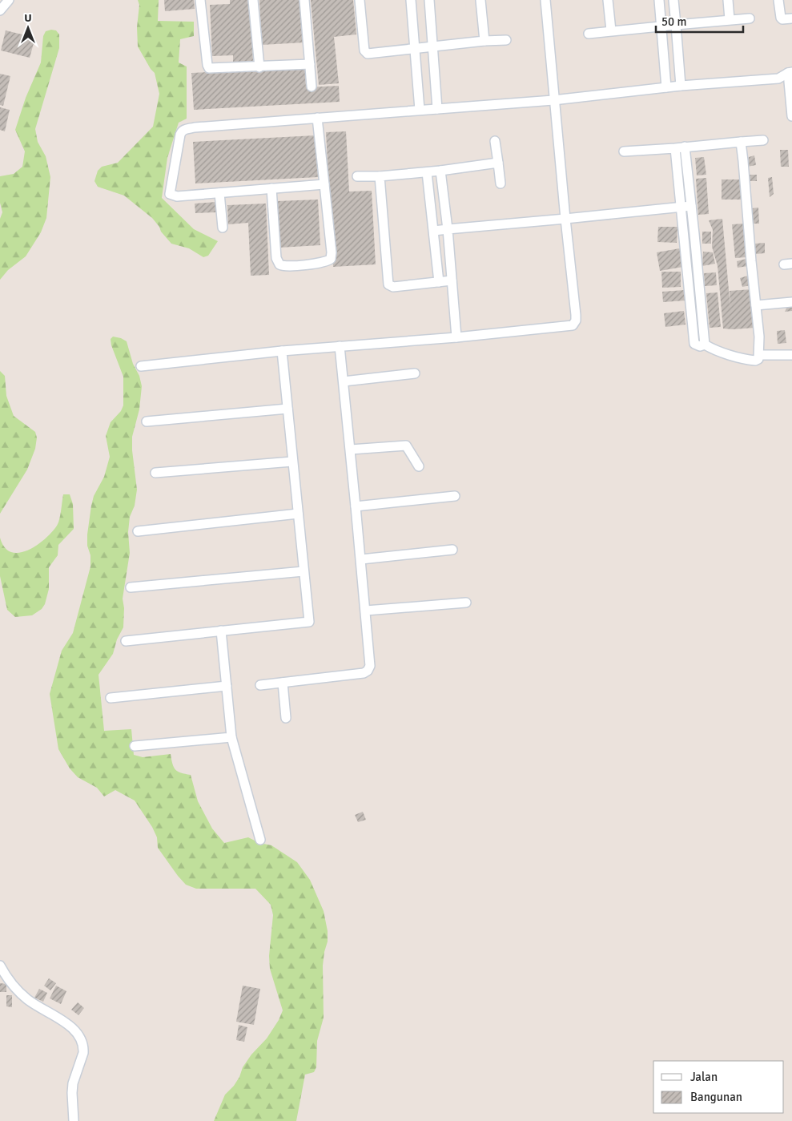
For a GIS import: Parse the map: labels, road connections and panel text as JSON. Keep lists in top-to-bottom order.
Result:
{
  "legend": ["Jalan", "Bangunan"],
  "scale_bar": "50 m",
  "north": "top"
}
